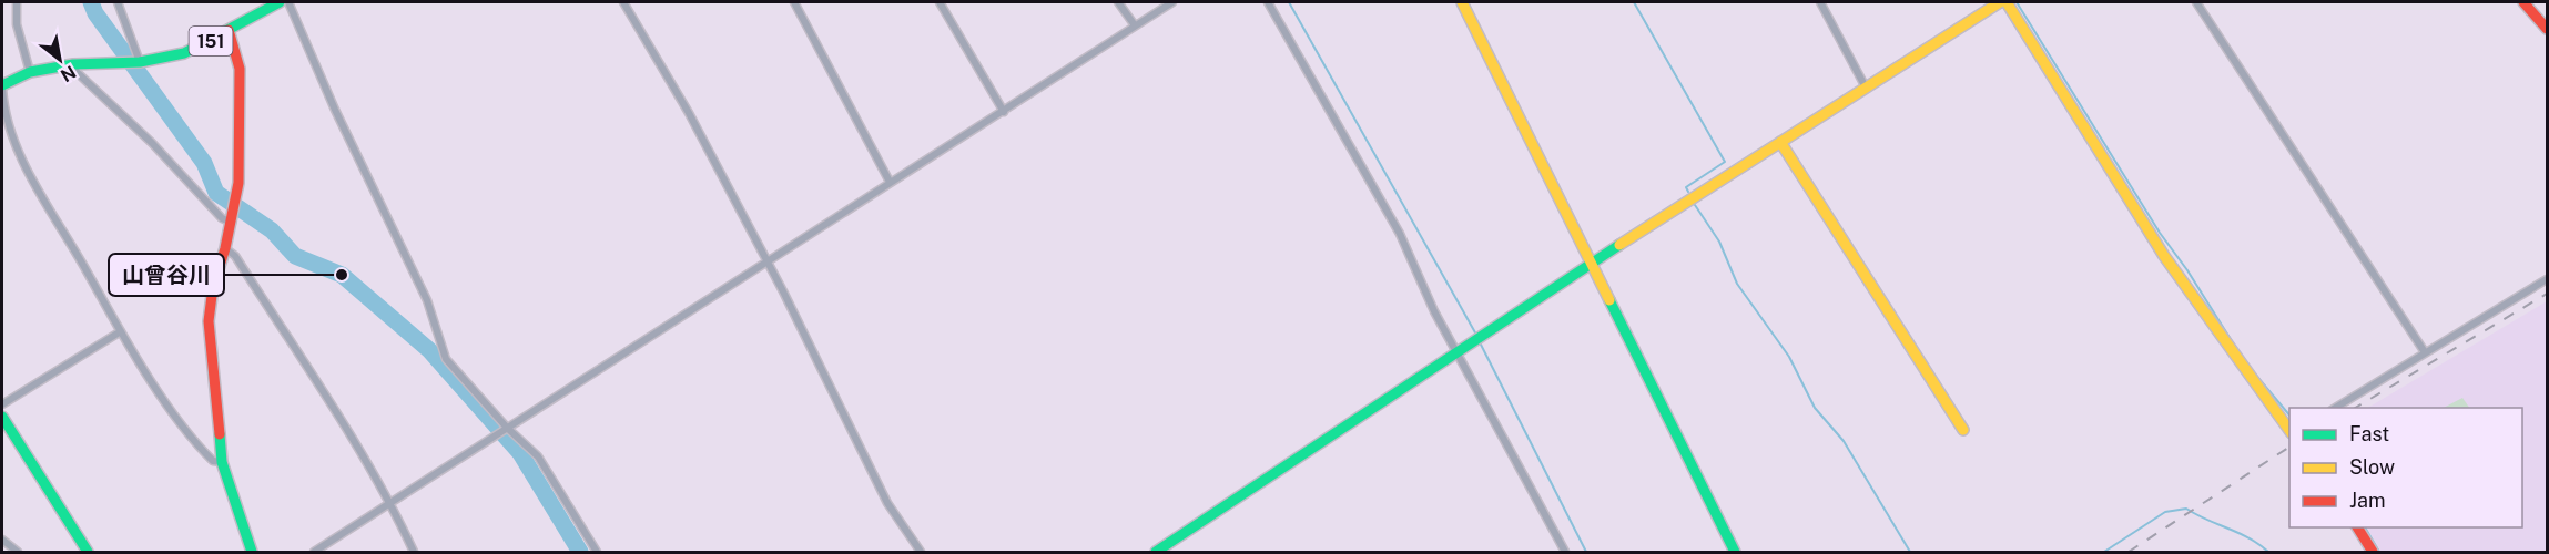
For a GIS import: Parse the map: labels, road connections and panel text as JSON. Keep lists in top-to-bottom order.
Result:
{
  "streets": {
    "street": ["151"]
  },
  "places": ["山曾谷川"],
  "legend": ["Fast", "Slow", "Jam"],
  "north": "bottom right"
}
